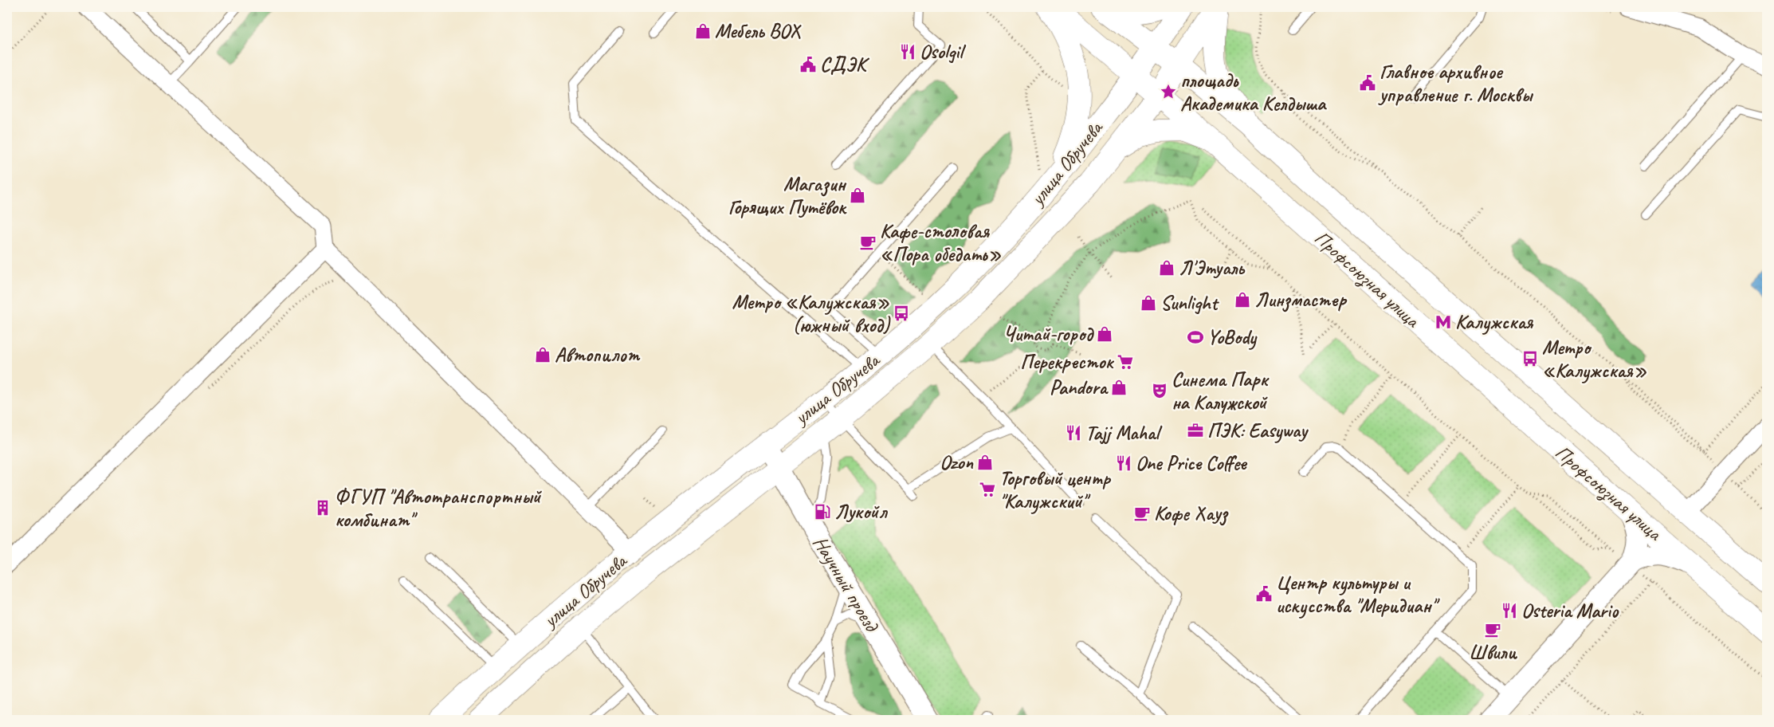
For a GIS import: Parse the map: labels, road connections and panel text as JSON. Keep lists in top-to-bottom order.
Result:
{
  "streets": {
    "main road": ["улица Обручева", "Профсоюзная улица"],
    "street": ["Научный проезд"]
  },
  "crossings": [
    ["улица Обручева", "Профсоюзная улица"],
    ["улица Обручева", "Научный проезд"]
  ],
  "places": {
    "shop": [
      "Мебель BOX",
      "Магазин Горящих Путёвок",
      "Л'Этуаль",
      "Линзмастер",
      "Sunlight",
      "Читай-город",
      "Автопилот",
      "Pandora",
      "Ozon"
    ],
    "restaurant": [
      "Osolgil",
      "Tajj Mahal",
      "One Price Coffee",
      "Osteria Mario"
    ],
    "public building": ["СДЭК", "Главное архивное управление г. Москвы", "Центр культуры и искусства \"Меридиан\""],
    "place": ["площадь Академика Келдыша"],
    "cafe": ["Кафе-столовая «Пора обедать»", "Кофе Хауз", "Швили"],
    "bus stop": ["Метро «Калужская» (южный вход)", "Метро «Калужская»"],
    "metro station": ["Калужская"],
    "sports": ["YoBody"],
    "supermarket": ["Перекресток", "Торговый центр \"Калужский\""],
    "theatre": ["Синема Парк на Калужской"],
    "office": ["ПЭК: Easyway"],
    "building": ["ФГУП \"Автотранспортный комбинат\""],
    "fuel station": ["Лукойл"]
  }
}
